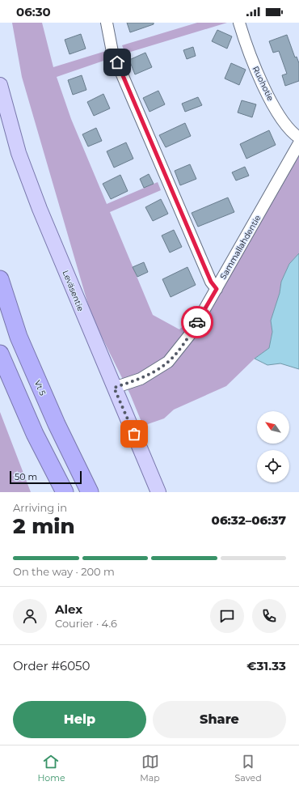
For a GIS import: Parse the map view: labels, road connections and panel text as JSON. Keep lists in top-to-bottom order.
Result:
{
  "streets": {
    "highway": ["Vt 5"],
    "main road": ["Leväsentie"],
    "street": ["Ruohotie", "Sammallahdentie"]
  },
  "crossings": [
    ["Sammallahdentie", "Leväsentie"]
  ],
  "scale_bar": "50 m",
  "north": "top left",
  "page": {
    "status": "06:30",
    "scale": "50 m",
    "heading": ["2 min", "Arriving in", "06:32–06:37"],
    "panel": [
      "Alex",
      "Courier · 4.6",
      "Order #6050",
      "€31.33"
    ],
    "bar": "On the way · 200 m",
    "buttons": ["Help", "Share"],
    "tabs": ["Home", "Map", "Saved"]
  }
}
